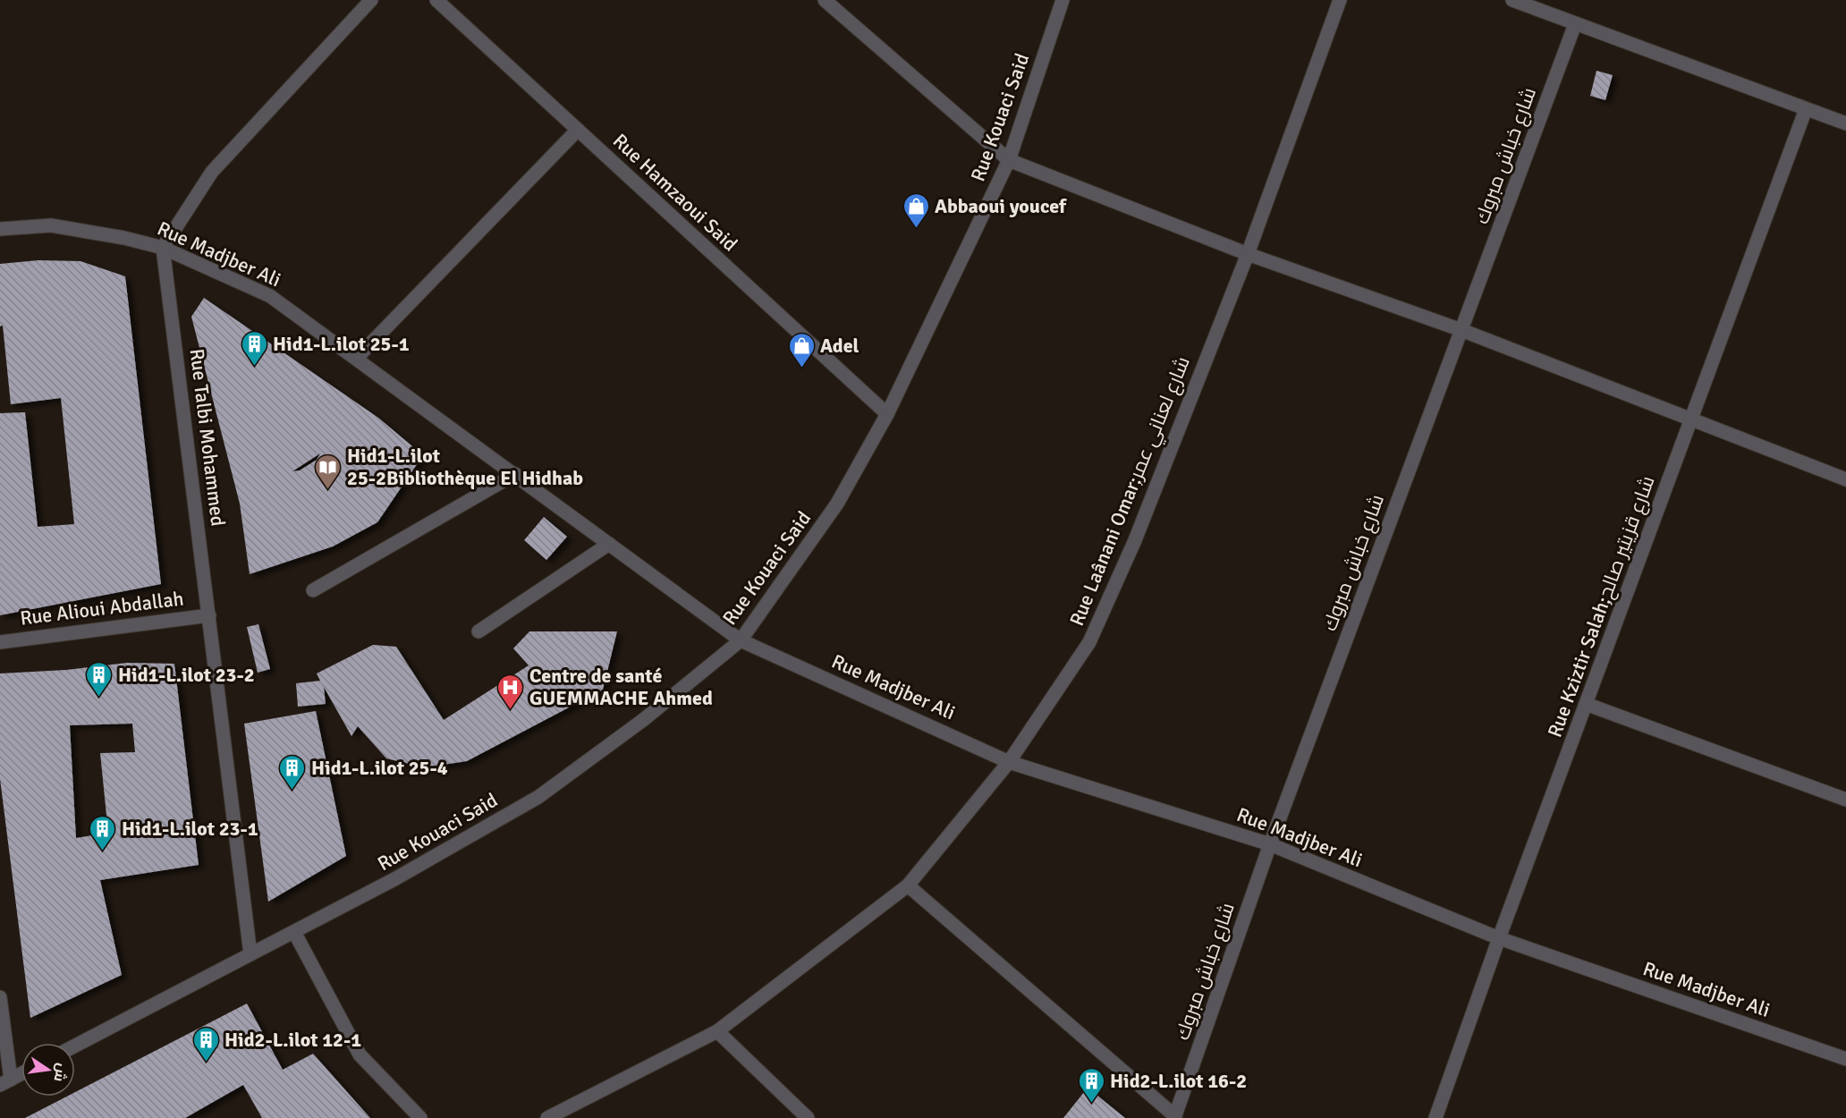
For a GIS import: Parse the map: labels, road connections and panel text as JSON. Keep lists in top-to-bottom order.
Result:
{
  "streets": {
    "street": [
      "Rue Kouaci Said",
      "شارع خباش مبروك",
      "Rue Hamzaoui Said",
      "Rue Madjber Ali",
      "Rue Talbi Mohammed",
      "Rue Laânani Omar;شارع لعناني عمر",
      "Rue Kziztir Salah;شارع قزيتير صالح",
      "Rue Alioui Abdallah"
    ]
  },
  "crossings": [
    ["Rue Kouaci Said", "Rue Hamzaoui Said"],
    ["Rue Kouaci Said", "Rue Madjber Ali"],
    ["Rue Kouaci Said", "Rue Talbi Mohammed"],
    ["شارع خباش مبروك", "Rue Madjber Ali"],
    ["Rue Madjber Ali", "Rue Talbi Mohammed"],
    ["Rue Madjber Ali", "Rue Laânani Omar;شارع لعناني عمر"],
    ["Rue Madjber Ali", "Rue Kziztir Salah;شارع قزيتير صالح"],
    ["Rue Talbi Mohammed", "Rue Alioui Abdallah"]
  ],
  "places": {
    "shop": ["Abbaoui youcef", "Adel"],
    "building": [
      "Hid1-L.ilot 25-1",
      "Hid1-L.ilot 23-2",
      "Hid1-L.ilot 25-4",
      "Hid1-L.ilot 23-1",
      "Hid2-L.ilot 12-1",
      "Hid2-L.ilot 16-2"
    ],
    "library": ["Hid1-L.ilot 25-2Bibliothèque El Hidhab"],
    "hospital": ["Centre de santé GUEMMACHE Ahmed"]
  },
  "north": "right"
}
